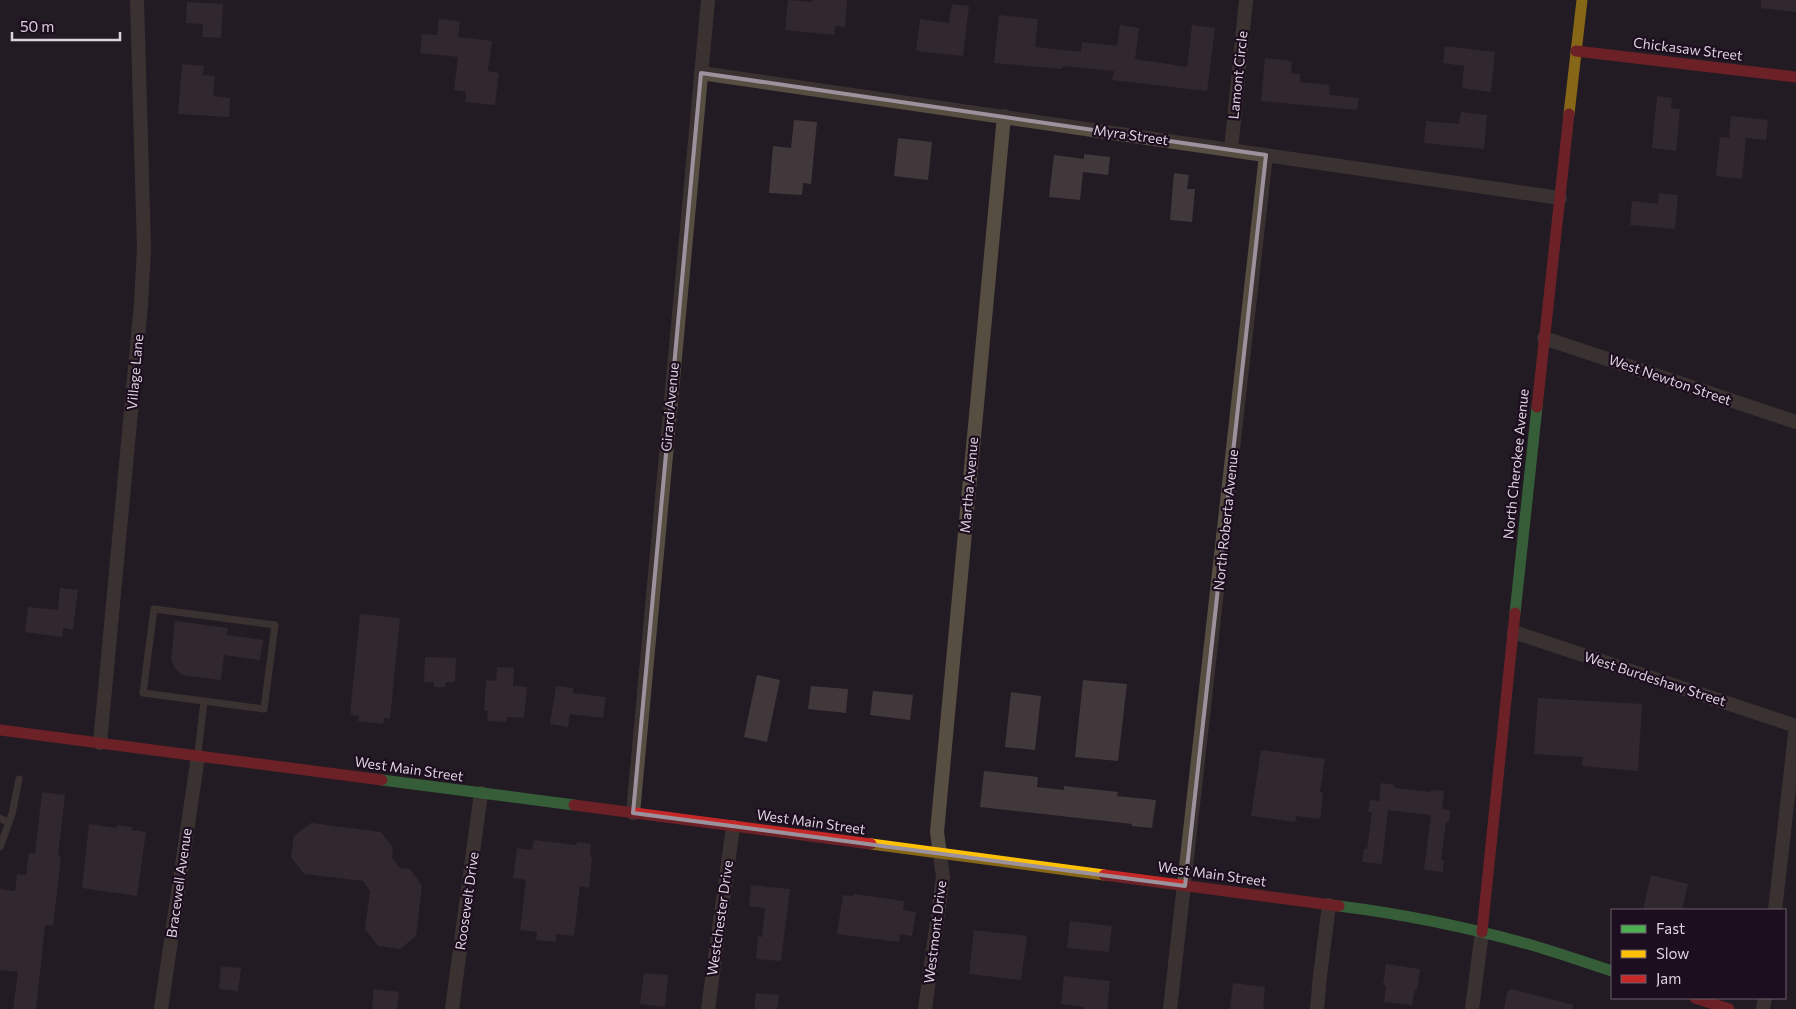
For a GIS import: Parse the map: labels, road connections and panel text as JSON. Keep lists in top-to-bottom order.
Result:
{
  "streets": {
    "main road": ["Chickasaw Street", "North Cherokee Avenue", "West Main Street"],
    "street": [
      "Lamont Circle",
      "Myra Street",
      "Village Lane",
      "West Newton Street",
      "Girard Avenue",
      "Martha Avenue",
      "North Roberta Avenue",
      "West Burdeshaw Street",
      "Bracewell Avenue",
      "Roosevelt Drive",
      "Westchester Drive",
      "Westmont Drive"
    ]
  },
  "crossings": [
    ["Chickasaw Street", "North Cherokee Avenue"],
    ["Lamont Circle", "Myra Street"],
    ["Myra Street", "Girard Avenue"],
    ["Myra Street", "North Cherokee Avenue"],
    ["Myra Street", "Martha Avenue"],
    ["Myra Street", "North Roberta Avenue"],
    ["Village Lane", "West Main Street"],
    ["West Newton Street", "North Cherokee Avenue"],
    ["Girard Avenue", "West Main Street"],
    ["North Cherokee Avenue", "West Burdeshaw Street"],
    ["North Cherokee Avenue", "West Main Street"],
    ["Martha Avenue", "West Main Street"],
    ["Martha Avenue", "Westmont Drive"],
    ["North Roberta Avenue", "West Main Street"],
    ["West Main Street", "Bracewell Avenue"],
    ["West Main Street", "Roosevelt Drive"],
    ["West Main Street", "Westchester Drive"],
    ["West Main Street", "Westmont Drive"]
  ],
  "legend": ["Fast", "Slow", "Jam"],
  "scale_bar": "50 m"
}
